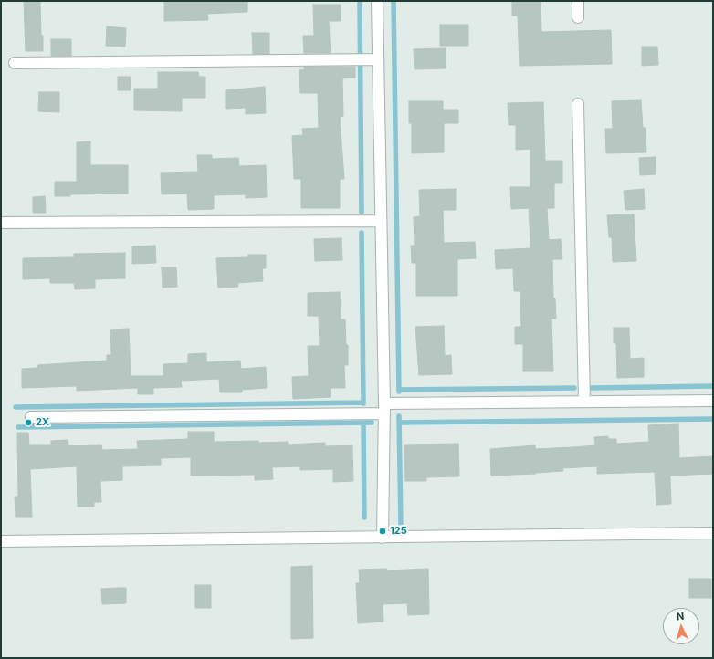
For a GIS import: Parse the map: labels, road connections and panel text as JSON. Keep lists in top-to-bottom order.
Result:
{
  "places": ["2X", "125"],
  "north": "top"
}
